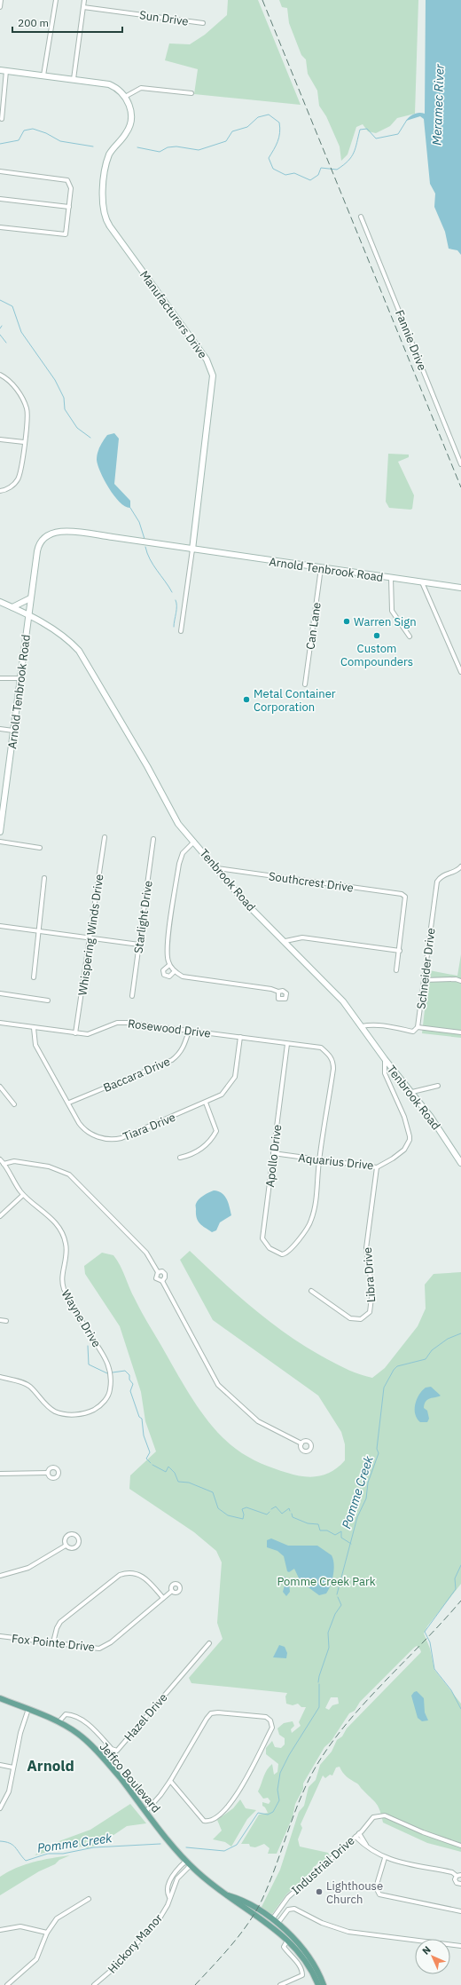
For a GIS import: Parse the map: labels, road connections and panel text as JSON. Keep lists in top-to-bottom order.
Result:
{
  "streets": {
    "main road": ["Jeffco Boulevard"],
    "street": [
      "Sun Drive",
      "Manufacturers Drive",
      "Fannie Drive",
      "Arnold Tenbrook Road",
      "Can Lane",
      "Tenbrook Road",
      "Southcrest Drive",
      "Starlight Drive",
      "Whispering Winds Drive",
      "Schneider Drive",
      "Rosewood Drive",
      "Baccara Drive",
      "Tiara Drive",
      "Apollo Drive",
      "Aquarius Drive",
      "Libra Drive",
      "Wayne Drive",
      "Fox Pointe Drive",
      "Hazel Drive",
      "Industrial Drive",
      "Hickory Manor"
    ]
  },
  "crossings": [
    ["Manufacturers Drive", "Arnold Tenbrook Road"],
    ["Arnold Tenbrook Road", "Can Lane"],
    ["Arnold Tenbrook Road", "Tenbrook Road"],
    ["Tenbrook Road", "Southcrest Drive"],
    ["Tenbrook Road", "Aquarius Drive"],
    ["Whispering Winds Drive", "Rosewood Drive"],
    ["Rosewood Drive", "Baccara Drive"],
    ["Rosewood Drive", "Tiara Drive"],
    ["Rosewood Drive", "Apollo Drive"],
    ["Rosewood Drive", "Aquarius Drive"],
    ["Baccara Drive", "Tiara Drive"],
    ["Apollo Drive", "Aquarius Drive"],
    ["Aquarius Drive", "Libra Drive"],
    ["Hazel Drive", "Jeffco Boulevard"],
    ["Jeffco Boulevard", "Industrial Drive"],
    ["Jeffco Boulevard", "Hickory Manor"]
  ],
  "districts": ["Arnold"],
  "water": ["Meramec River", "Pomme Creek"],
  "parks": ["Pomme Creek Park"],
  "places": [
    "Warren Sign",
    "Custom Compounders",
    "Metal Container Corporation",
    "Lighthouse Church"
  ],
  "scale_bar": "200 m",
  "north": "top left"
}
